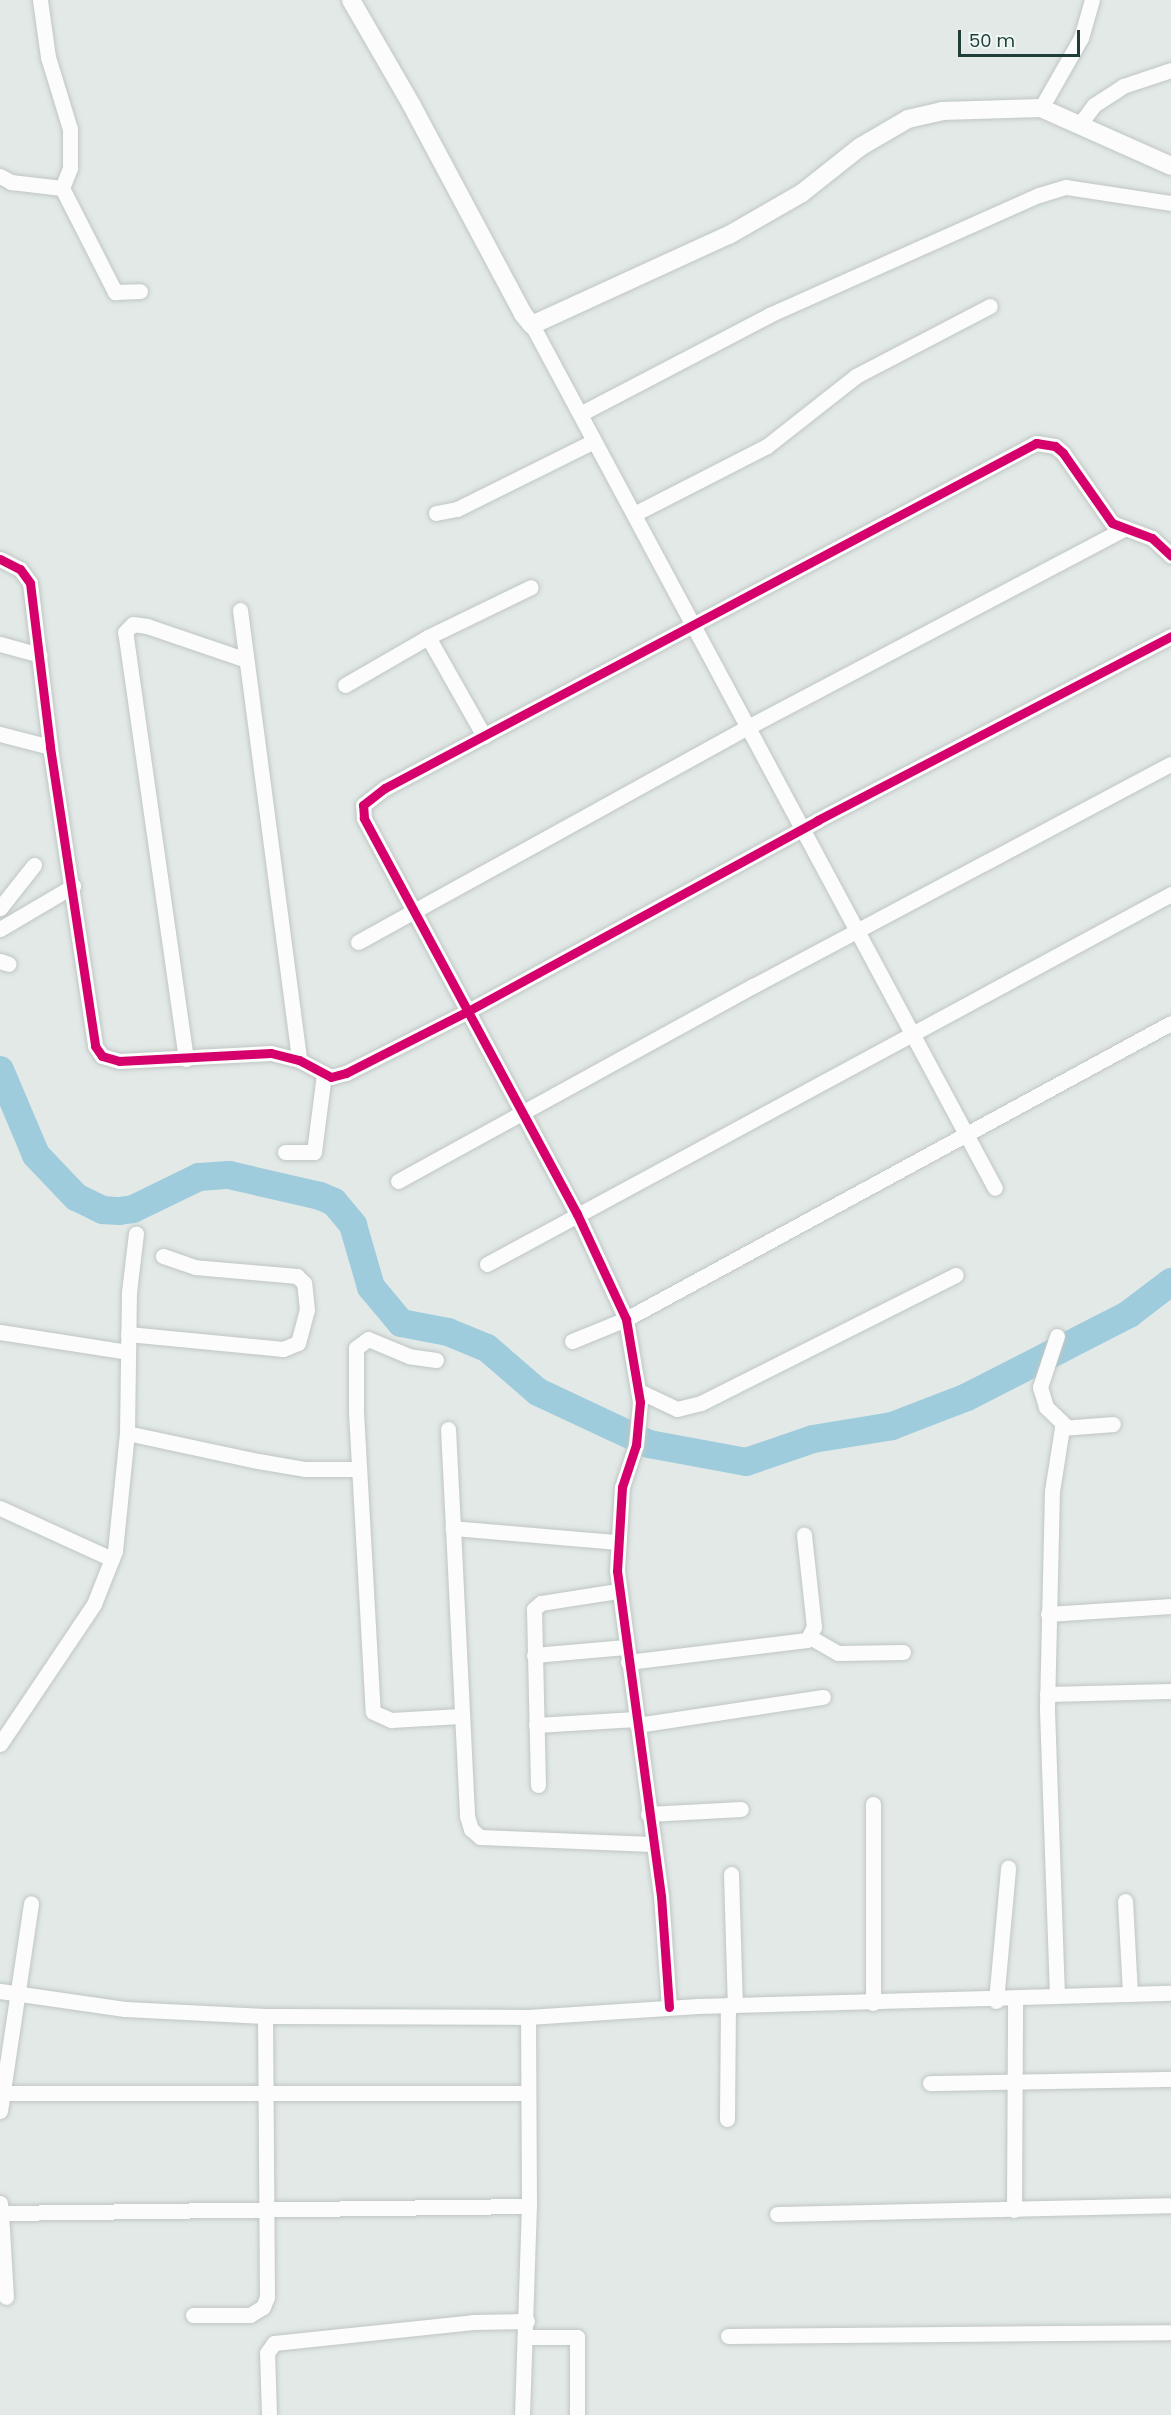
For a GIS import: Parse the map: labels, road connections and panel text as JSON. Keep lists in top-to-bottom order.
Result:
{
  "scale_bar": "50 m"
}
